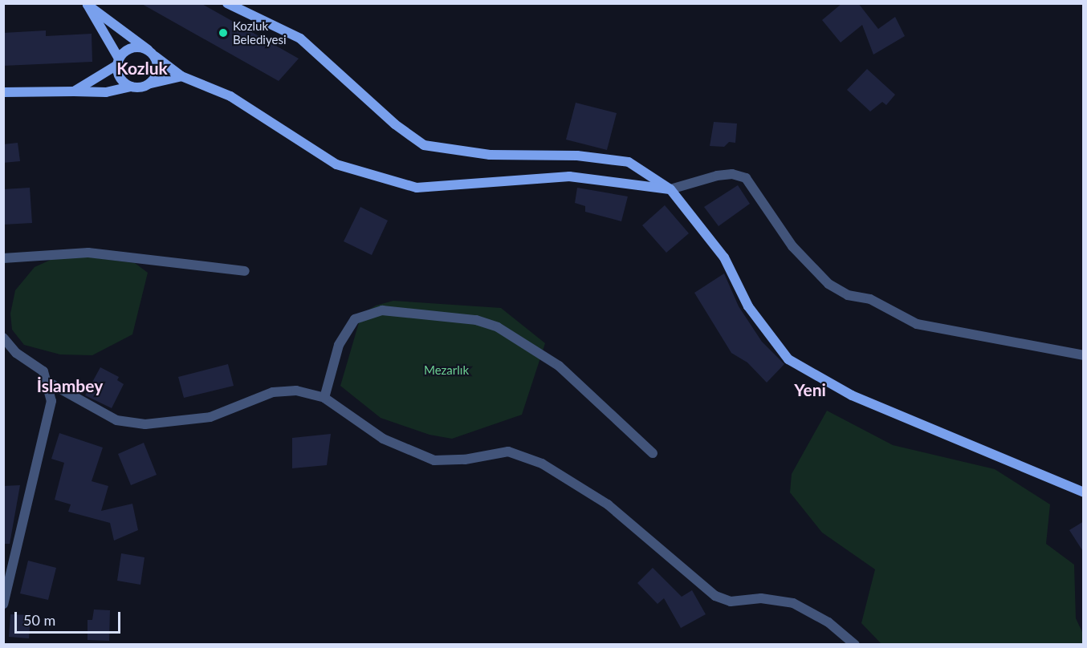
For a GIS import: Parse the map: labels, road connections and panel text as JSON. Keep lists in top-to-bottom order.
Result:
{
  "districts": ["Kozluk", "İslambey", "Yeni"],
  "parks": ["Mezarlık"],
  "places": ["Kozluk Belediyesi"],
  "scale_bar": "50 m"
}
